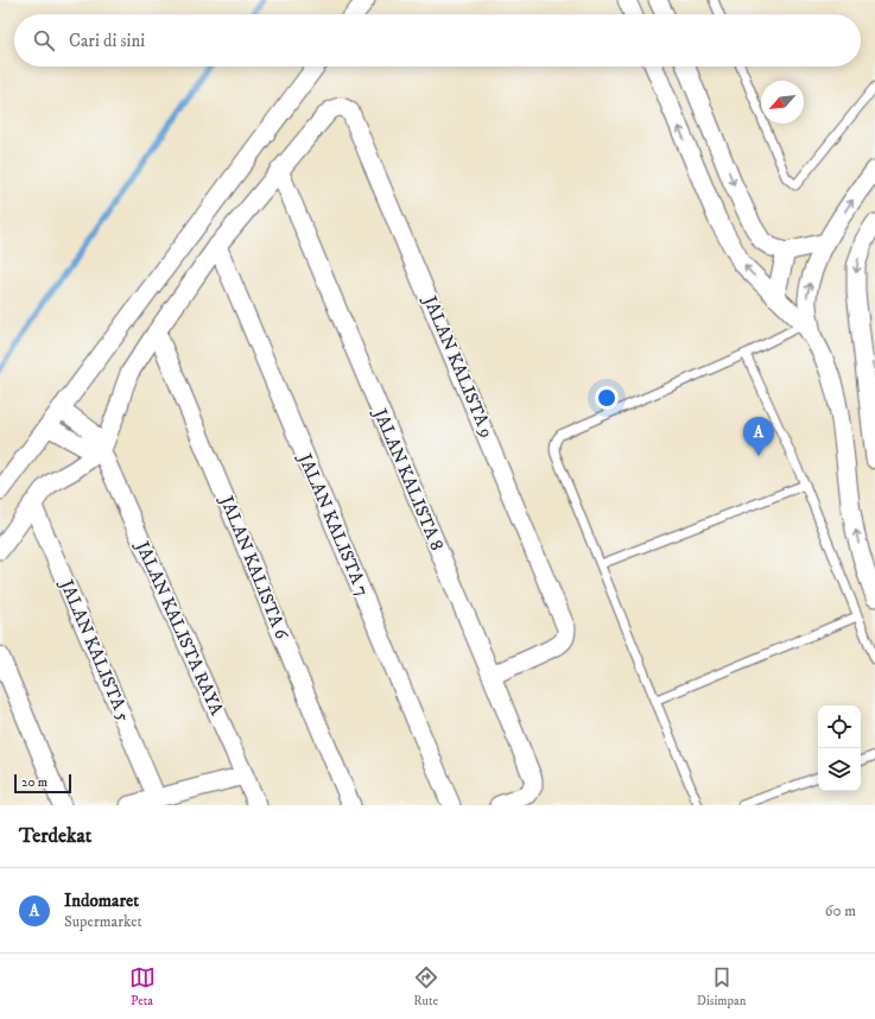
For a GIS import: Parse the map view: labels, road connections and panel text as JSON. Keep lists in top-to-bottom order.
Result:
{
  "streets": {
    "street": [
      "JALAN KALISTA 9",
      "JALAN KALISTA 8",
      "JALAN KALISTA 7",
      "JALAN KALISTA 6",
      "JALAN KALISTA RAYA",
      "JALAN KALISTA 5"
    ]
  },
  "crossings": [
    ["JALAN KALISTA 9", "JALAN KALISTA 8"]
  ],
  "scale_bar": "20 m",
  "north": "bottom left",
  "page": {
    "search": "Cari di sini",
    "pins": "A",
    "scale": "20 m",
    "heading": "Terdekat",
    "list": [
      {
        "mark": "A",
        "name": "Indomaret",
        "note": "Supermarket",
        "value": "60 m"
      }
    ],
    "nav": ["Peta", "Rute", "Disimpan"]
  }
}
